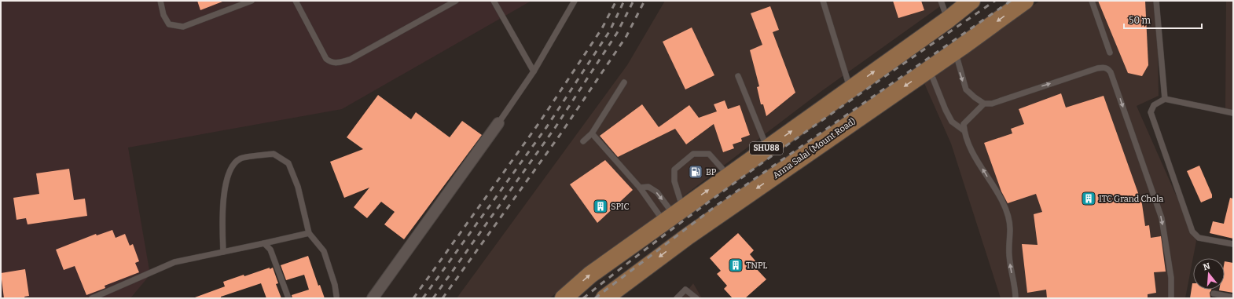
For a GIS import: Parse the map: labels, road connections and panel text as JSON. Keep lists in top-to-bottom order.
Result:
{
  "streets": {
    "main road": ["SHU88", "Anna Salai (Mount Road)"]
  },
  "places": {
    "fuel station": ["BP"],
    "building": ["ITC Grand Chola", "SPIC", "TNPL"]
  },
  "scale_bar": "50 m",
  "north": "top"
}
